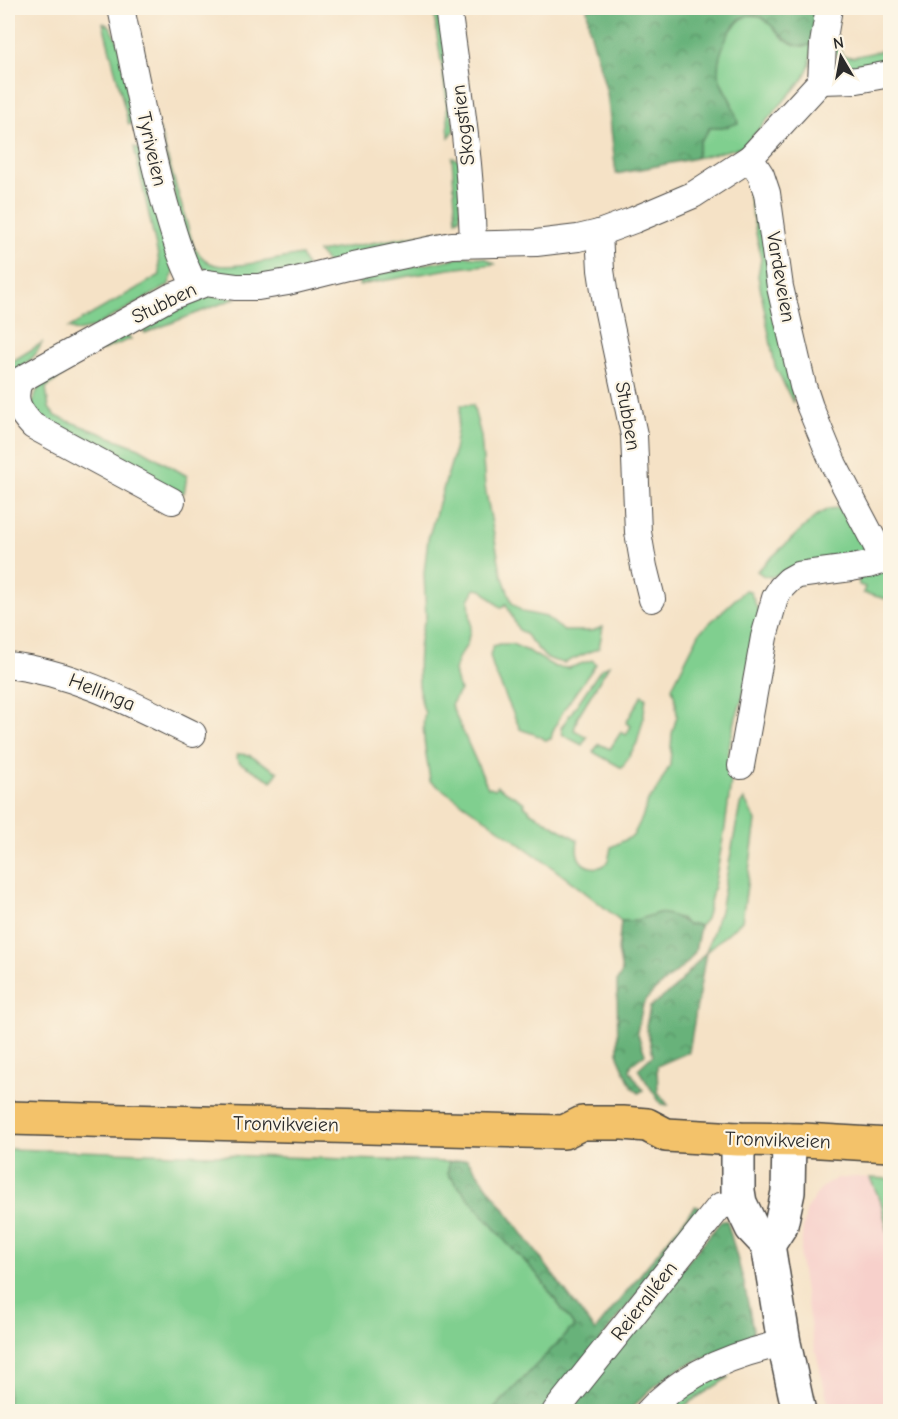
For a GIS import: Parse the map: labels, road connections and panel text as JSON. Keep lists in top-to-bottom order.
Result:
{
  "streets": {
    "main road": ["Tronvikveien"],
    "street": [
      "Skogstien",
      "Tyriveien",
      "Vardeveien",
      "Stubben",
      "Hellinga",
      "Reieralléen"
    ]
  },
  "crossings": [
    ["Skogstien", "Stubben"],
    ["Tyriveien", "Stubben"],
    ["Vardeveien", "Stubben"]
  ],
  "north": "top"
}
